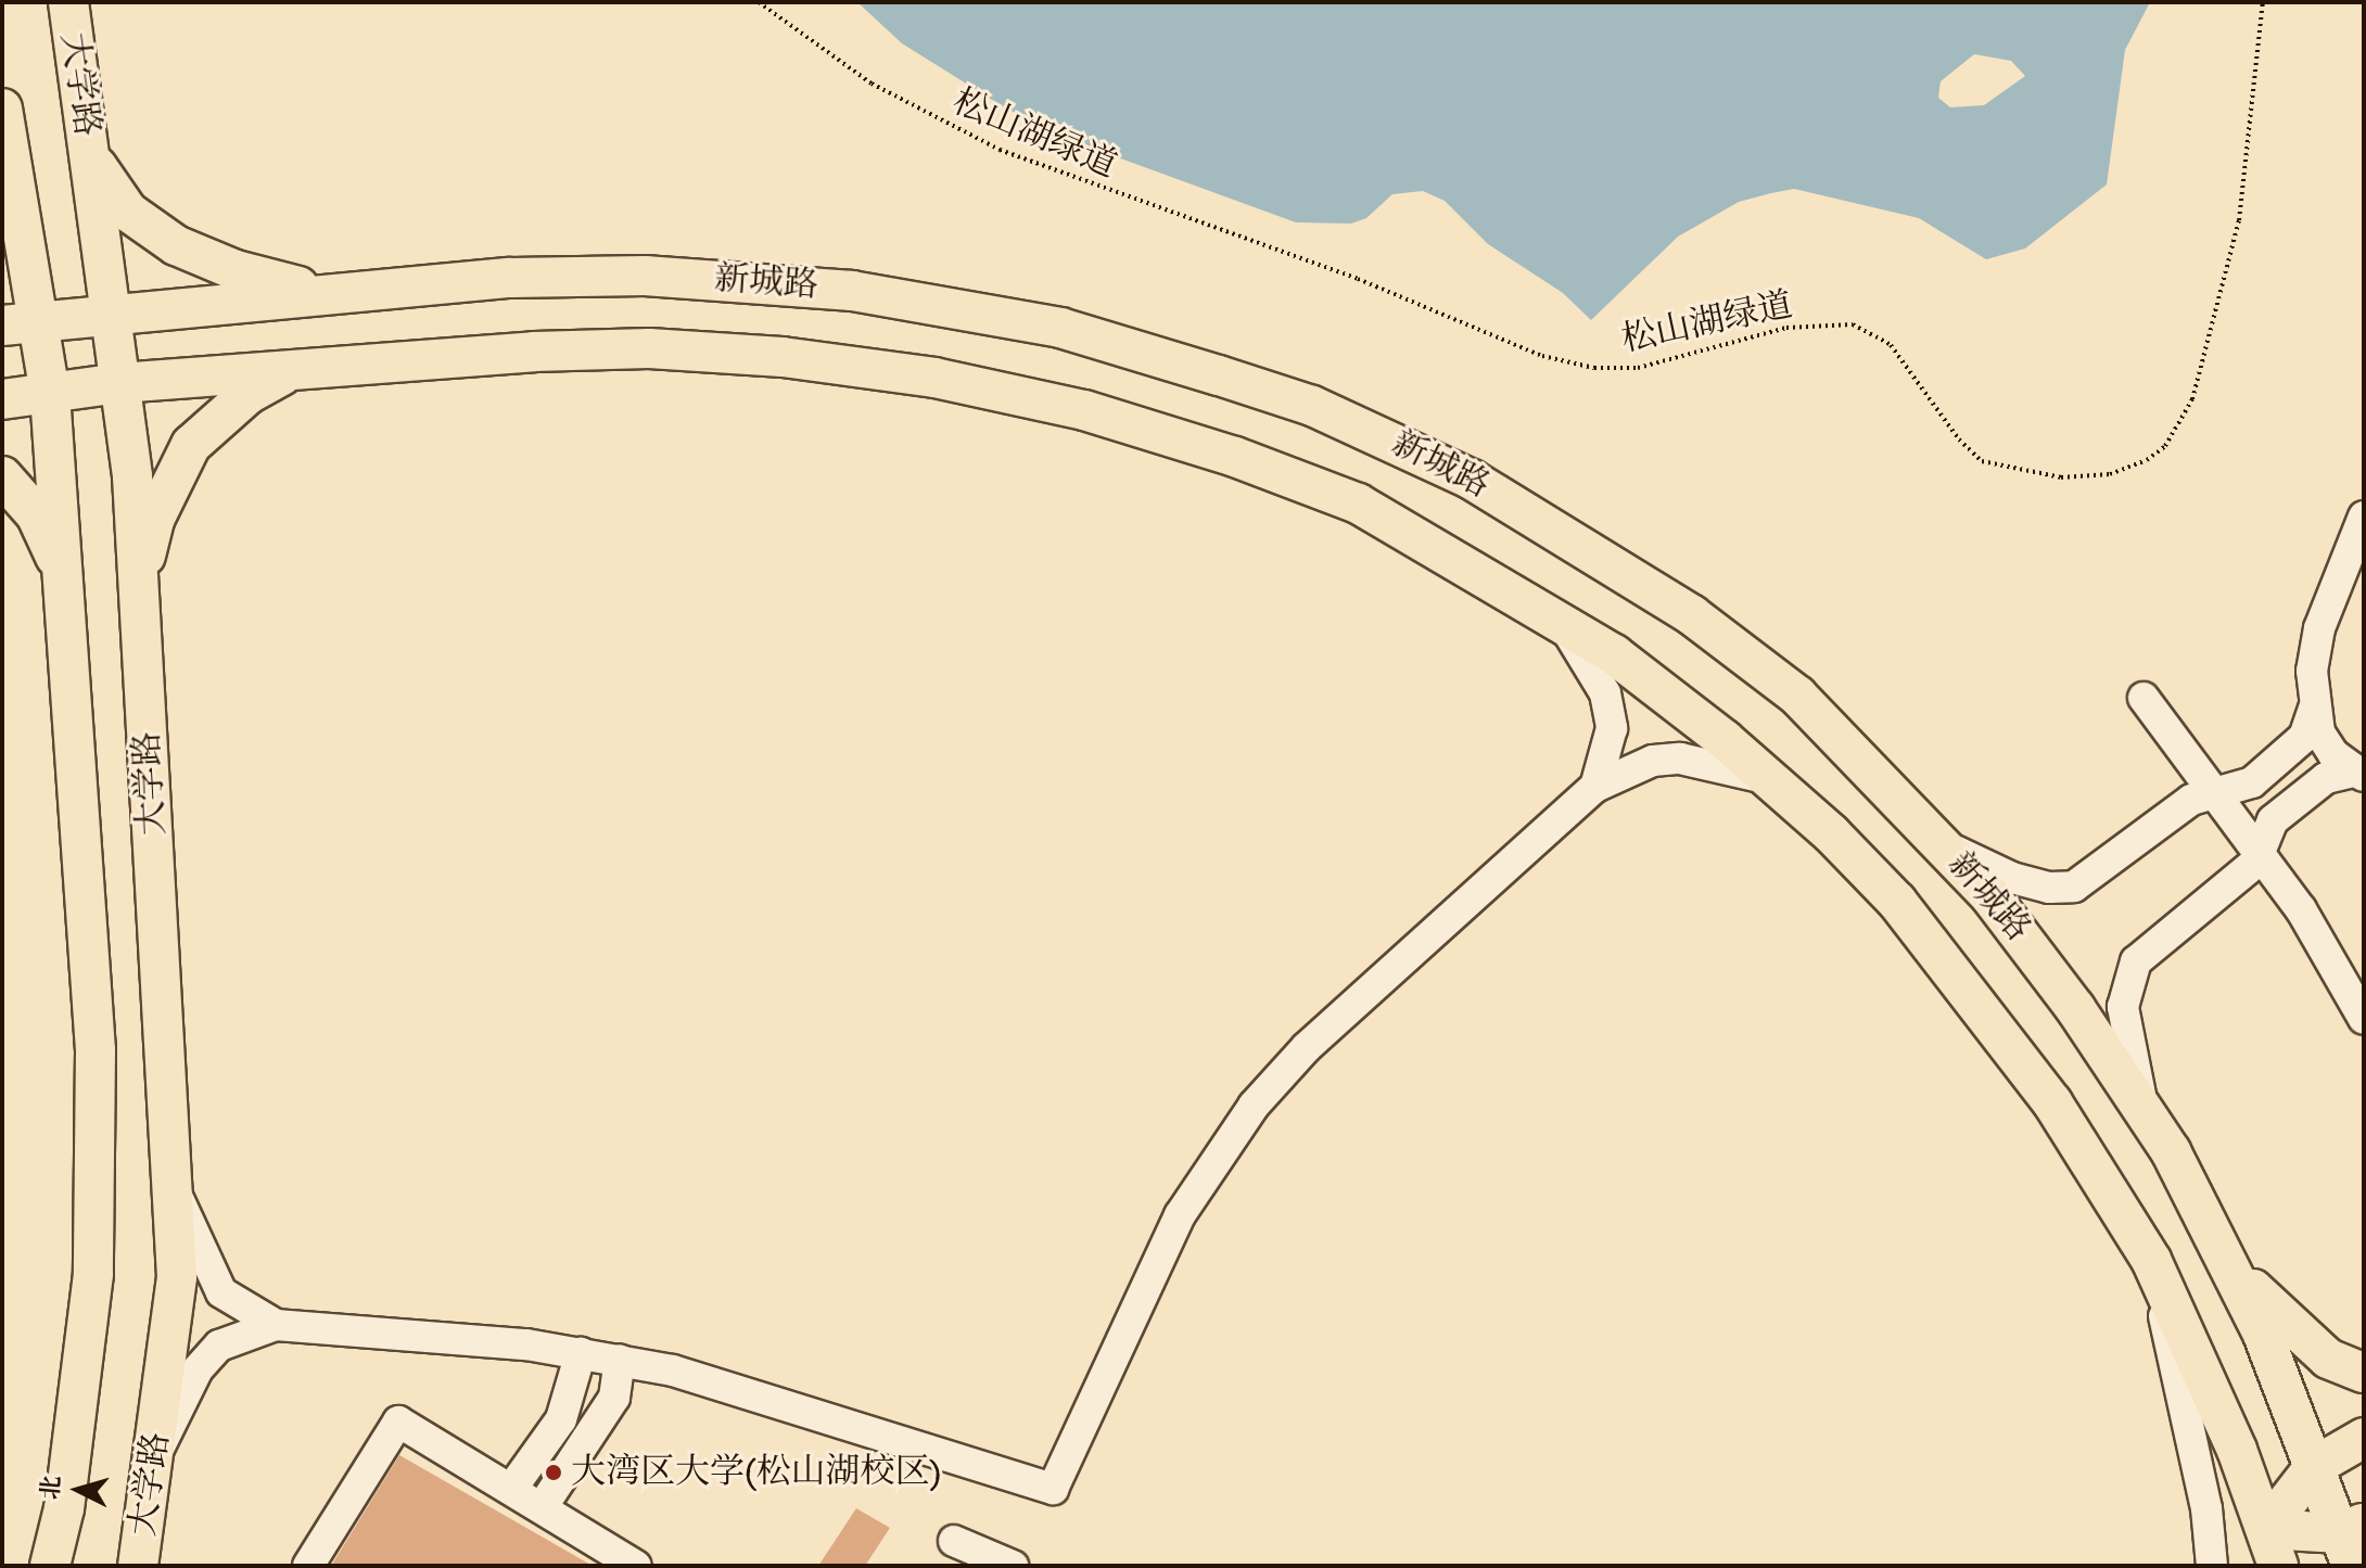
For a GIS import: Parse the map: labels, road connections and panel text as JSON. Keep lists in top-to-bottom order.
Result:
{
  "streets": {
    "main road": ["大学路", "新城路"],
    "path": ["松山湖绿道"]
  },
  "crossings": [
    ["大学路", "新城路"]
  ],
  "places": ["大湾区大学(松山湖校区)"],
  "north": "left"
}
